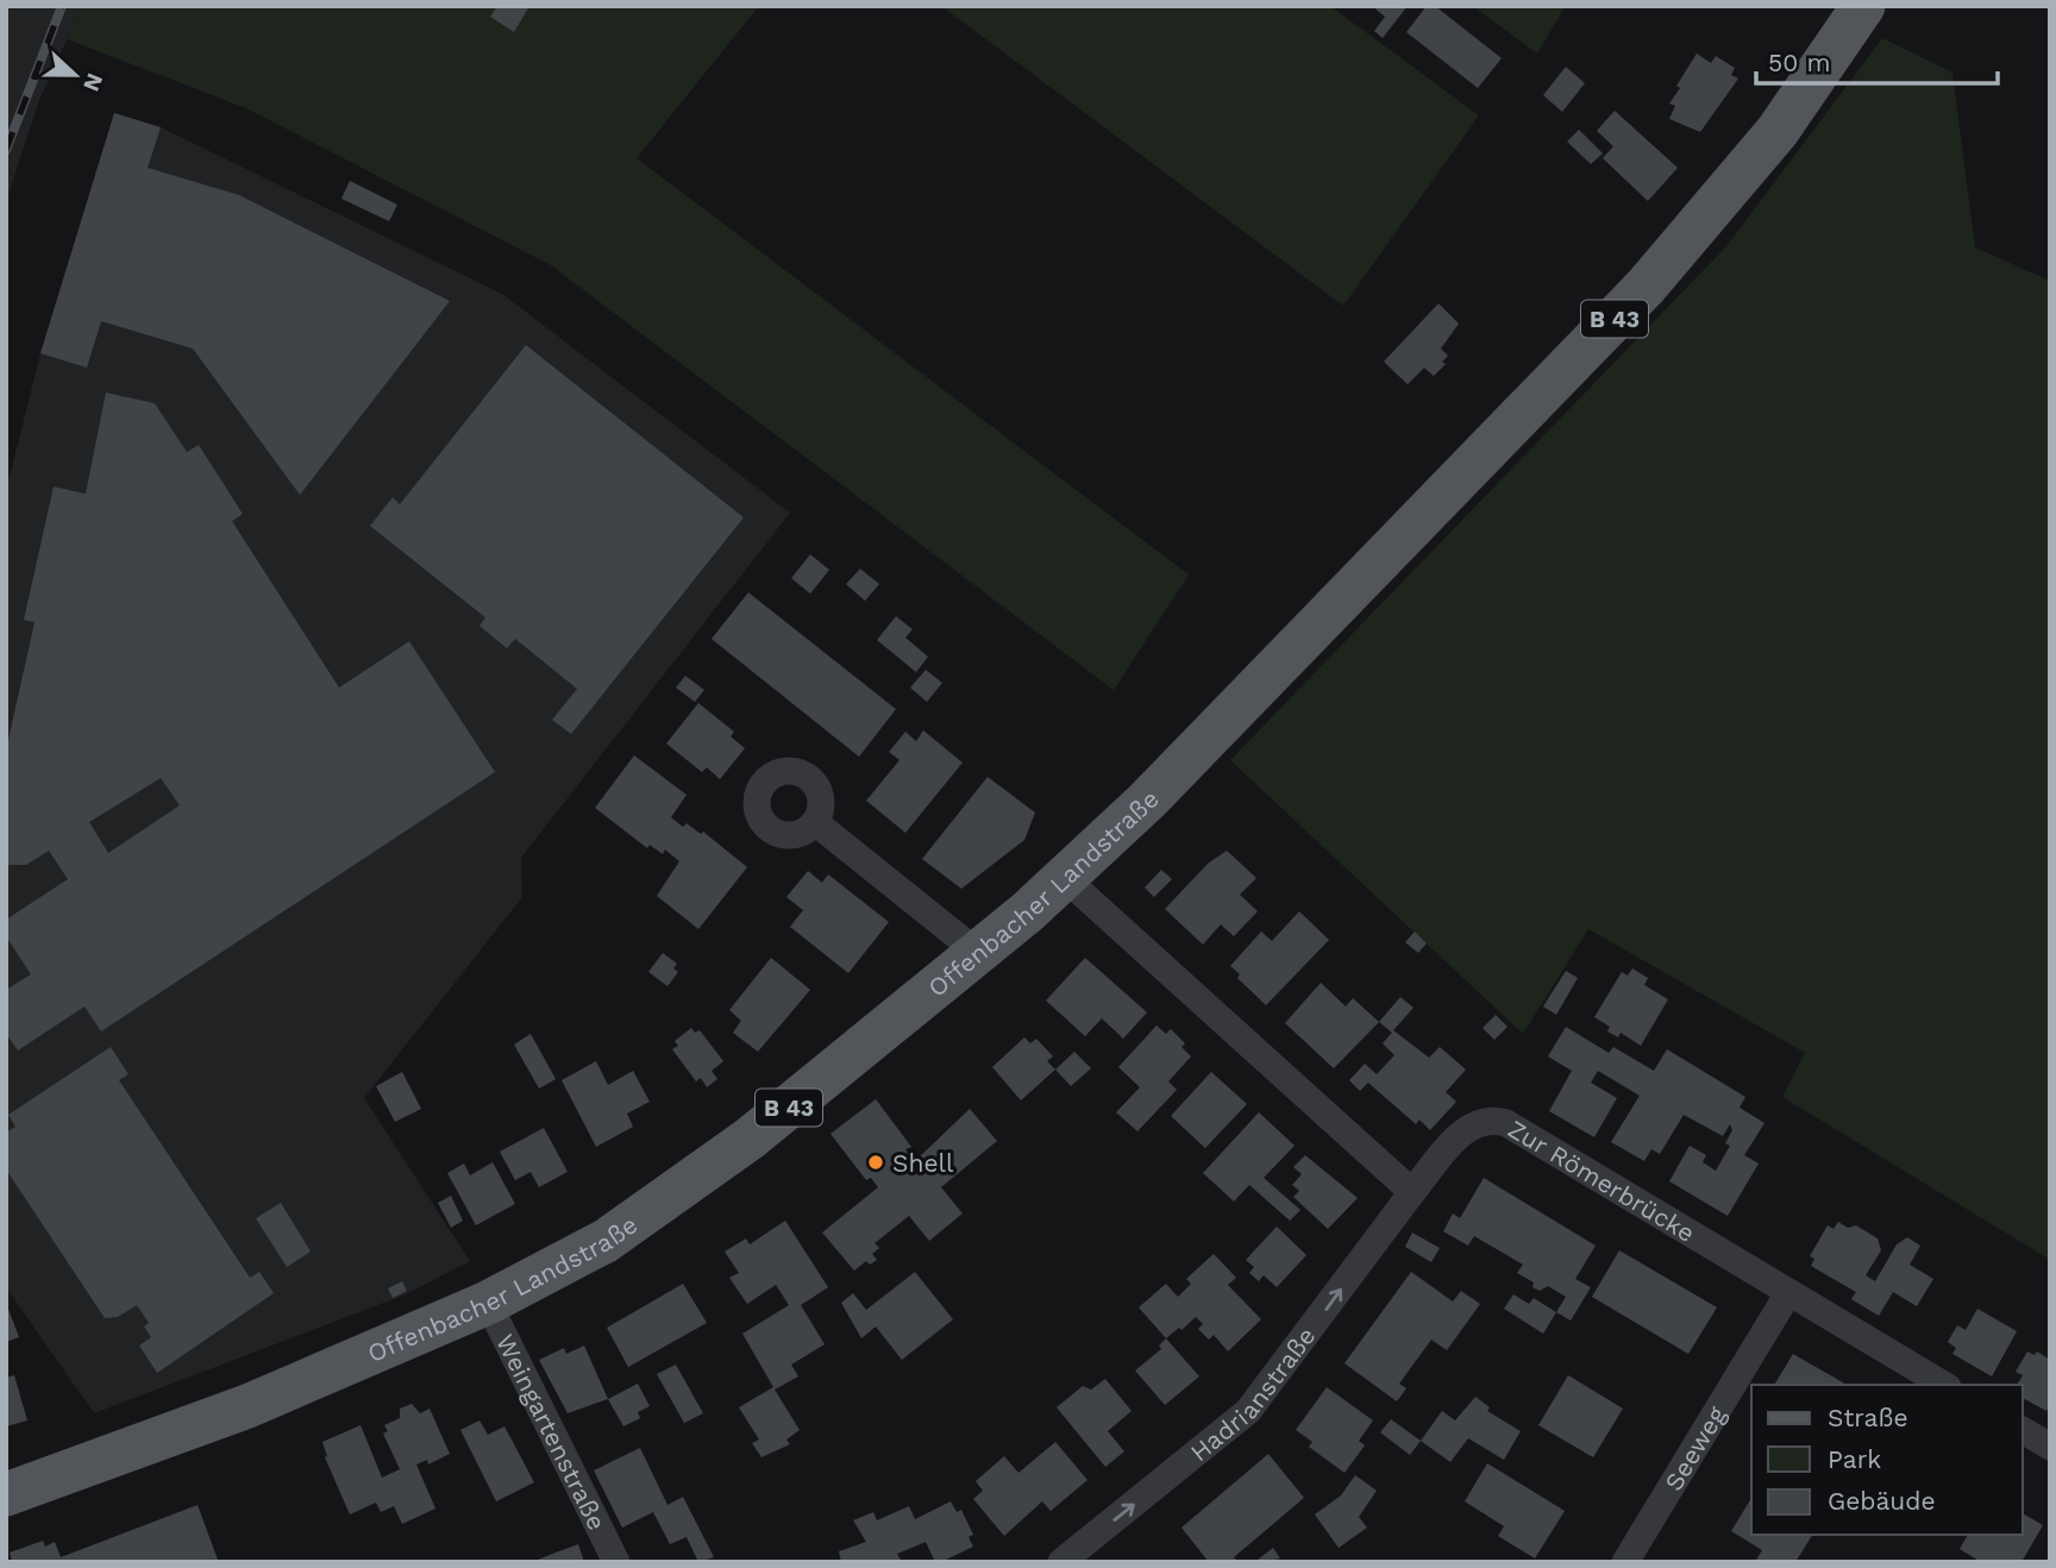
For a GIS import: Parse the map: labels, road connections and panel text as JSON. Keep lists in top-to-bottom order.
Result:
{
  "streets": {
    "main road": ["B 43", "Offenbacher Landstraße"],
    "street": [
      "Zur Römerbrücke",
      "Hadrianstraße",
      "Weingartenstraße",
      "Seeweg"
    ]
  },
  "crossings": [
    ["Offenbacher Landstraße", "Weingartenstraße"],
    ["Zur Römerbrücke", "Hadrianstraße"],
    ["Zur Römerbrücke", "Seeweg"]
  ],
  "one_way": ["Hadrianstraße"],
  "places": ["Shell"],
  "legend": ["Straße", "Park", "Gebäude"],
  "scale_bar": "50 m",
  "north": "right"
}
